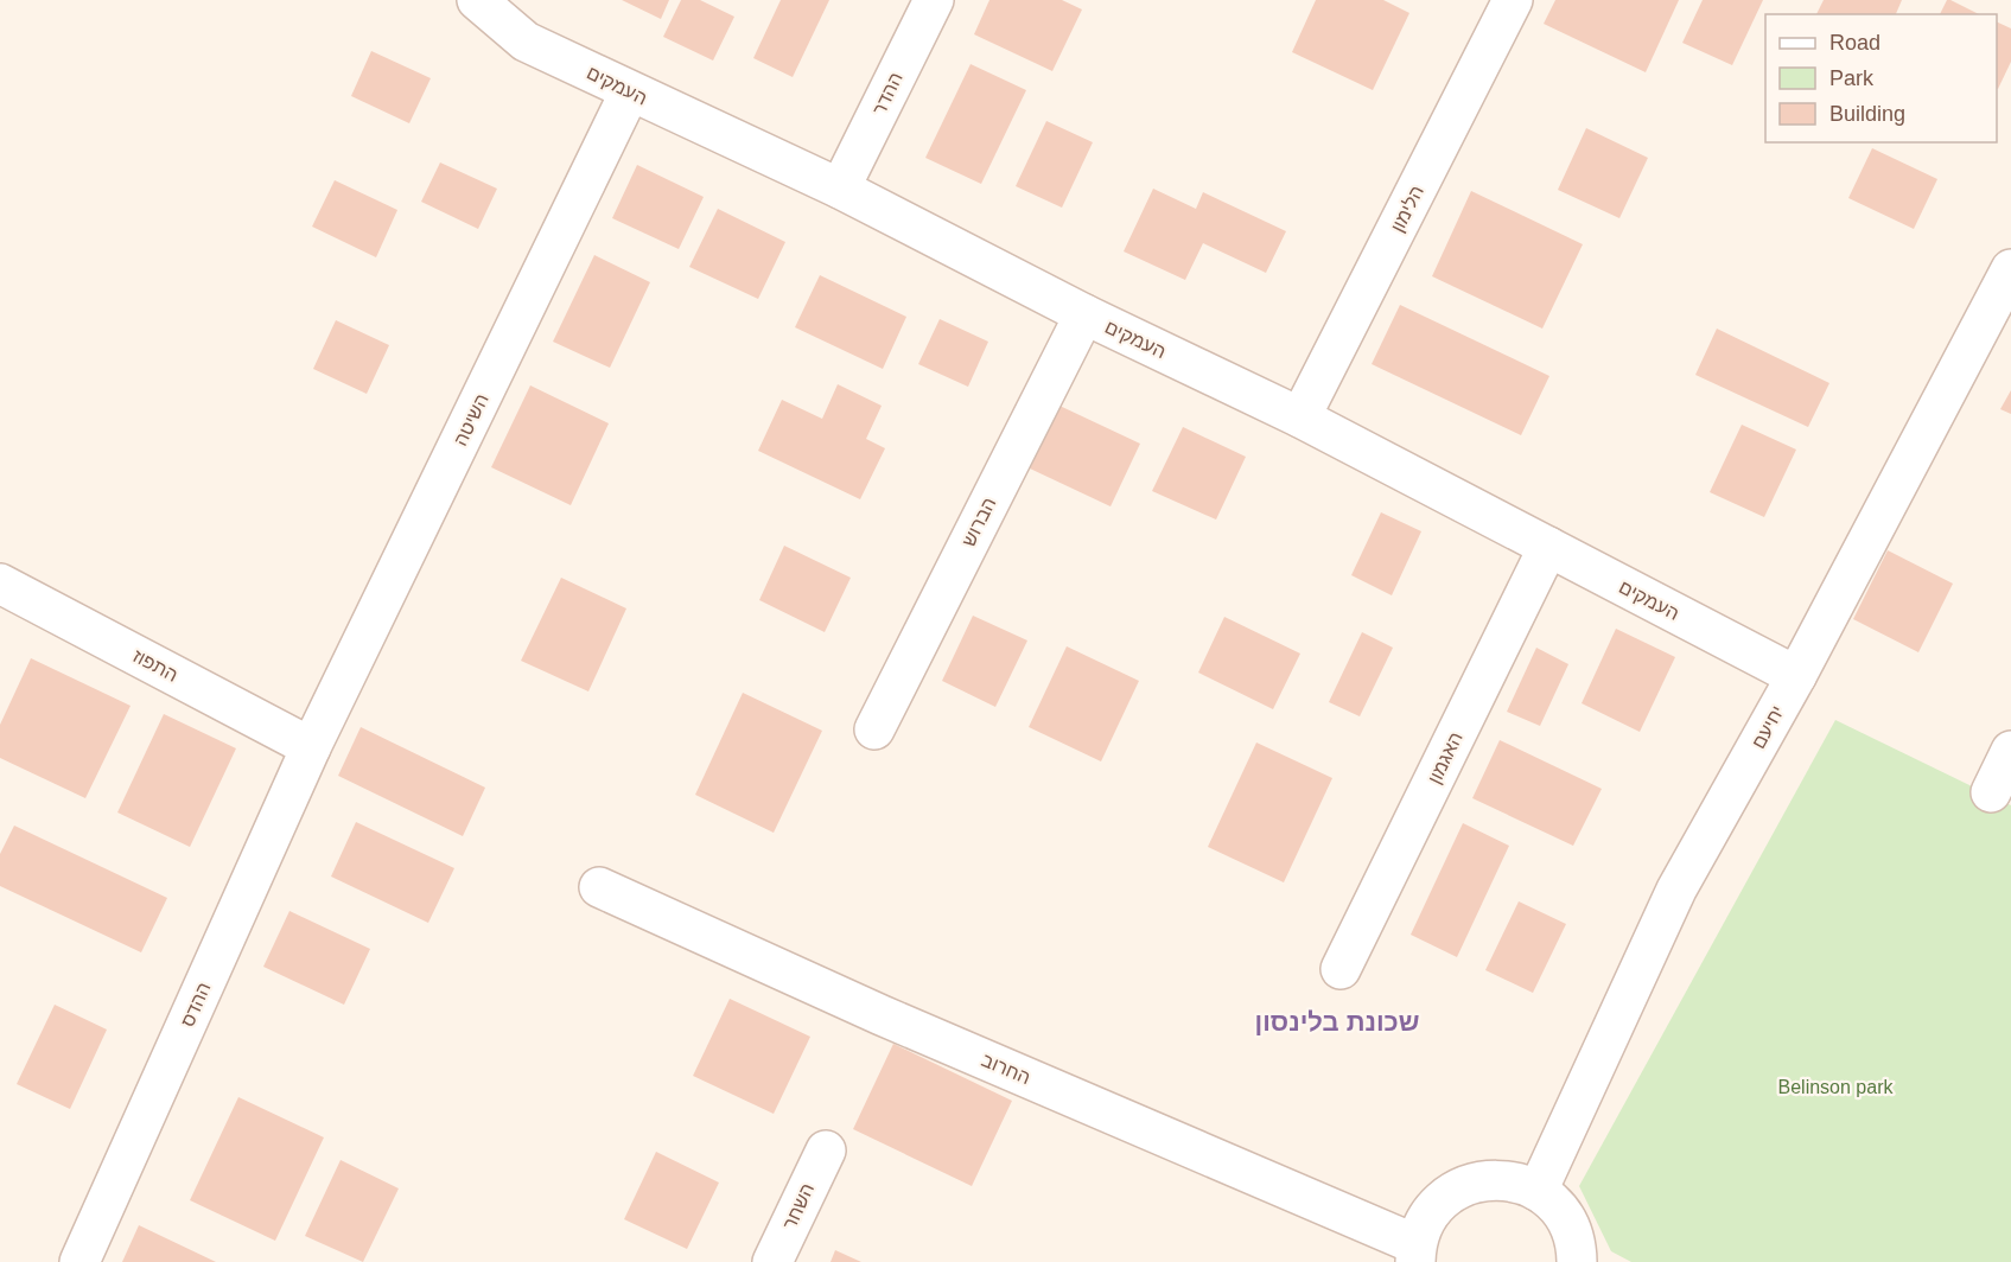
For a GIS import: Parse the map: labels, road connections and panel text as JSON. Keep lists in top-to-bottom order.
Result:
{
  "streets": {
    "street": [
      "העמקים",
      "ההדר",
      "הלימון",
      "השיטה",
      "הברוש",
      "התפוז",
      "יחיעם",
      "האגמון",
      "ההדס",
      "החרוב",
      "השחר"
    ]
  },
  "crossings": [
    ["העמקים", "ההדר"],
    ["העמקים", "הלימון"],
    ["העמקים", "השיטה"],
    ["העמקים", "הברוש"],
    ["העמקים", "יחיעם"],
    ["העמקים", "האגמון"],
    ["השיטה", "התפוז"],
    ["השיטה", "ההדס"],
    ["התפוז", "ההדס"]
  ],
  "districts": ["שכונת בלינסון"],
  "parks": ["Belinson park"],
  "legend": ["Road", "Park", "Building"]
}
